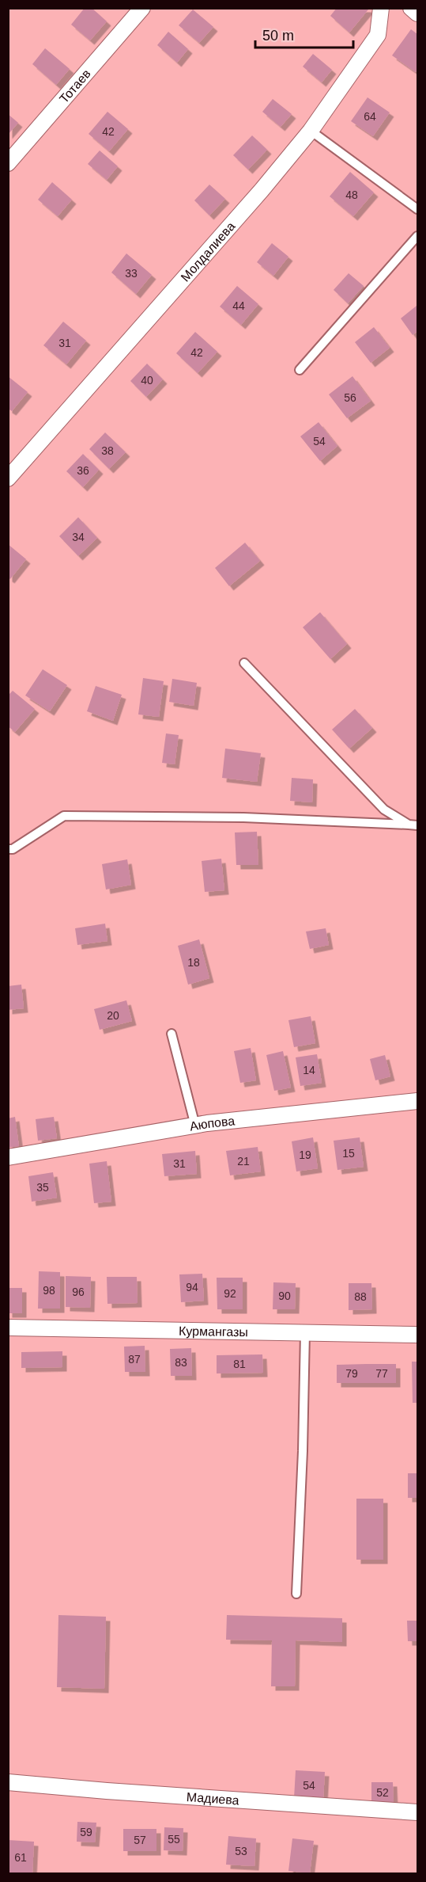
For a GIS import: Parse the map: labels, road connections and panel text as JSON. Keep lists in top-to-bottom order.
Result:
{
  "streets": {
    "street": [
      "Тотаев",
      "Молдалиева",
      "Аюпова",
      "Курмангазы",
      "Мадиева"
    ]
  },
  "house_numbers": [
    "64",
    "42",
    "48",
    "33",
    "44",
    "31",
    "42",
    "40",
    "56",
    "54",
    "38",
    "36",
    "34",
    "18",
    "20",
    "14",
    "15",
    "19",
    "21",
    "31",
    "35",
    "94",
    "98",
    "96",
    "92",
    "90",
    "88",
    "87",
    "83",
    "81",
    "79",
    "77",
    "54",
    "52",
    "59",
    "55",
    "57",
    "53",
    "61"
  ],
  "scale_bar": "50 m"
}
